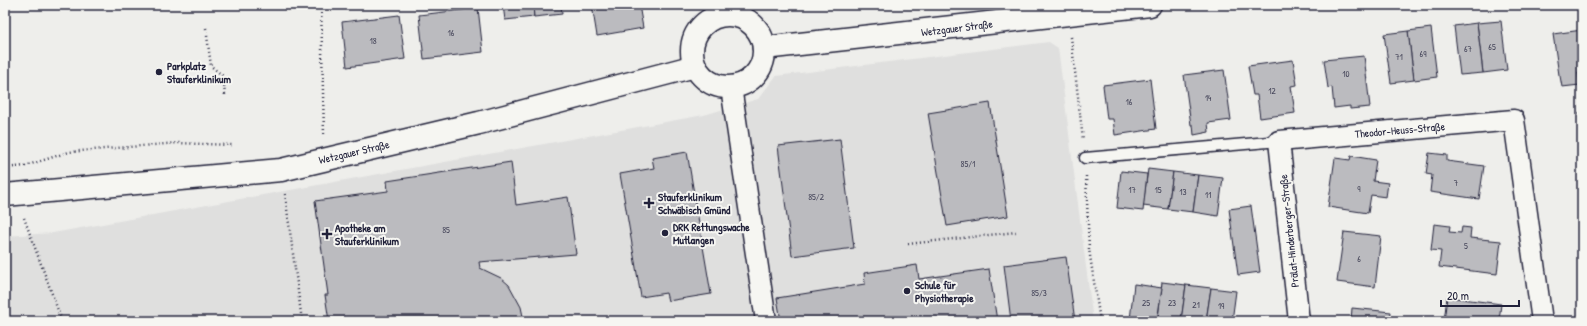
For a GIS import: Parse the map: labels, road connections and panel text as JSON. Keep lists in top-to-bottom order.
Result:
{
  "streets": {
    "street": ["Wetzgauer Straße", "Theodor-Heuss-Straße", "Prälat-Hinderberger-Straße"]
  },
  "crossings": [
    ["Theodor-Heuss-Straße", "Prälat-Hinderberger-Straße"]
  ],
  "places": {
    "other": ["Parkplatz Stauferklinikum", "DRK Rettungswache Mutlangen", "Schule für Physiotherapie"],
    "health": ["Stauferklinikum Schwäbisch Gmünd", "Apotheke am Stauferklinikum"]
  },
  "house_numbers": [
    "16",
    "18",
    "65",
    "67",
    "69",
    "71",
    "10",
    "12",
    "14",
    "16",
    "85/1",
    "7",
    "9",
    "17",
    "15",
    "13",
    "11",
    "85/2",
    "85",
    "5",
    "6",
    "85/3",
    "25",
    "23",
    "21",
    "19"
  ],
  "scale_bar": "20 m"
}
